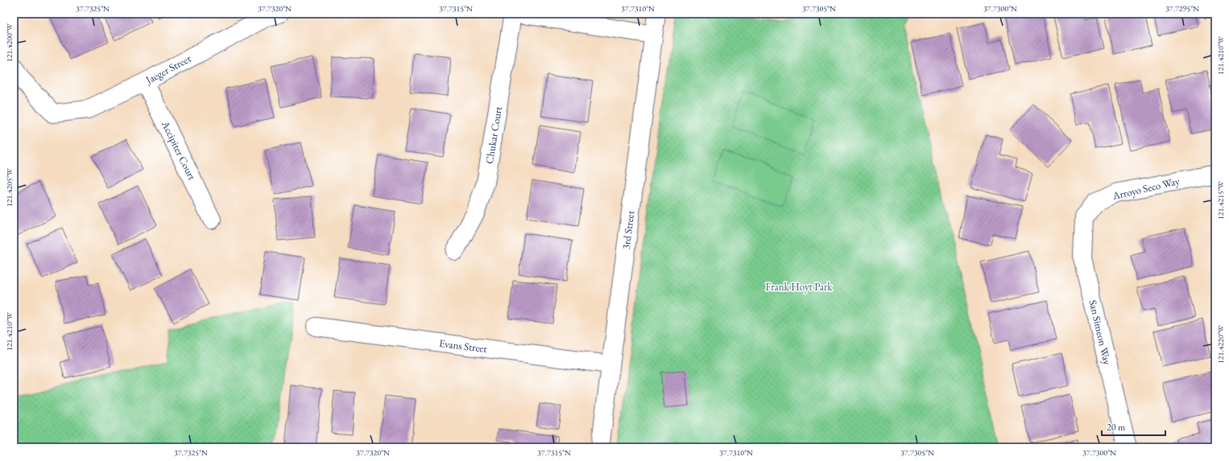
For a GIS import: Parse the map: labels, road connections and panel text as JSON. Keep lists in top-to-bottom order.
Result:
{
  "streets": {
    "street": [
      "Jaeger Street",
      "Chukar Court",
      "Accipiter Court",
      "Arroyo Seco Way",
      "3rd Street",
      "San Simeon Way",
      "Evans Street"
    ]
  },
  "crossings": [
    ["Jaeger Street", "Accipiter Court"],
    ["Arroyo Seco Way", "San Simeon Way"],
    ["3rd Street", "Evans Street"]
  ],
  "parks": ["Frank Hoyt Park"],
  "scale_bar": "20 m",
  "coordinates": [
    "37.7325°N",
    "37.7320°N",
    "37.7315°N",
    "37.7310°N",
    "37.7305°N",
    "37.7300°N",
    "37.7295°N",
    "121.4200°W",
    "121.4210°W",
    "121.4205°W",
    "121.4215°W",
    "121.4220°W"
  ]
}
